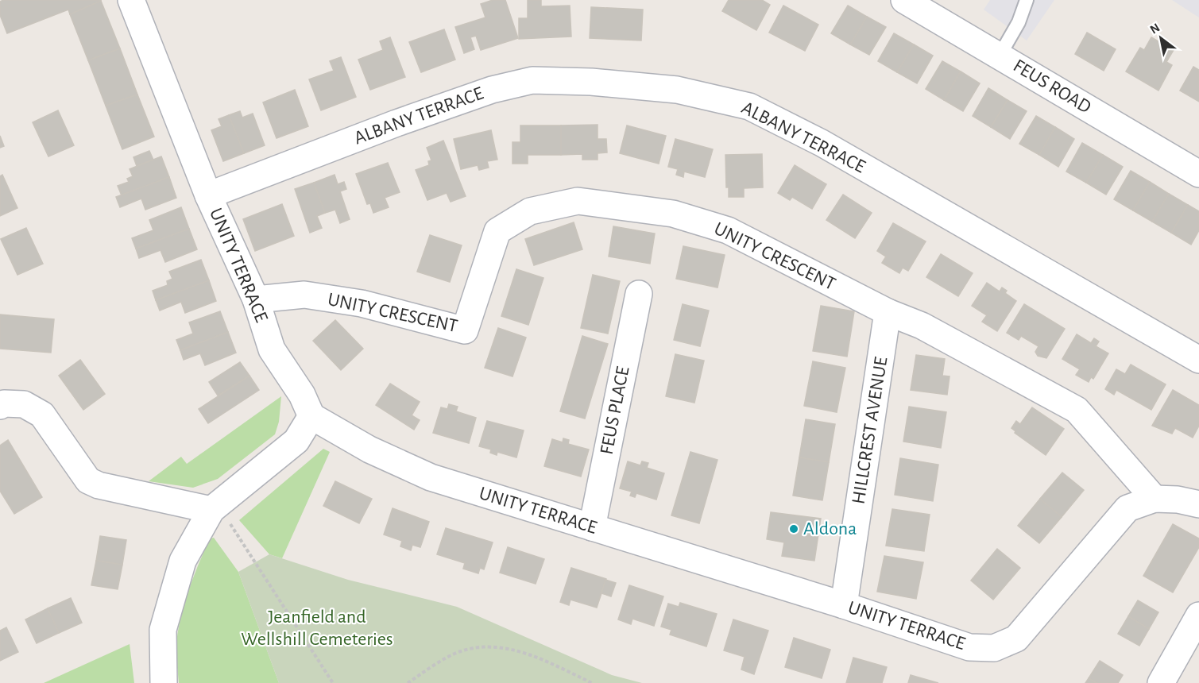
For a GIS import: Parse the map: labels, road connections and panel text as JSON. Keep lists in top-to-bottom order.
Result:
{
  "streets": {
    "street": [
      "FEUS ROAD",
      "ALBANY TERRACE",
      "UNITY CRESCENT",
      "UNITY TERRACE",
      "FEUS PLACE",
      "HILLCREST AVENUE"
    ]
  },
  "crossings": [
    ["ALBANY TERRACE", "UNITY TERRACE"],
    ["UNITY CRESCENT", "UNITY TERRACE"],
    ["UNITY CRESCENT", "HILLCREST AVENUE"],
    ["UNITY TERRACE", "FEUS PLACE"],
    ["UNITY TERRACE", "HILLCREST AVENUE"]
  ],
  "parks": ["Jeanfield and Wellshill Cemeteries"],
  "places": ["Aldona"],
  "north": "top left"
}
